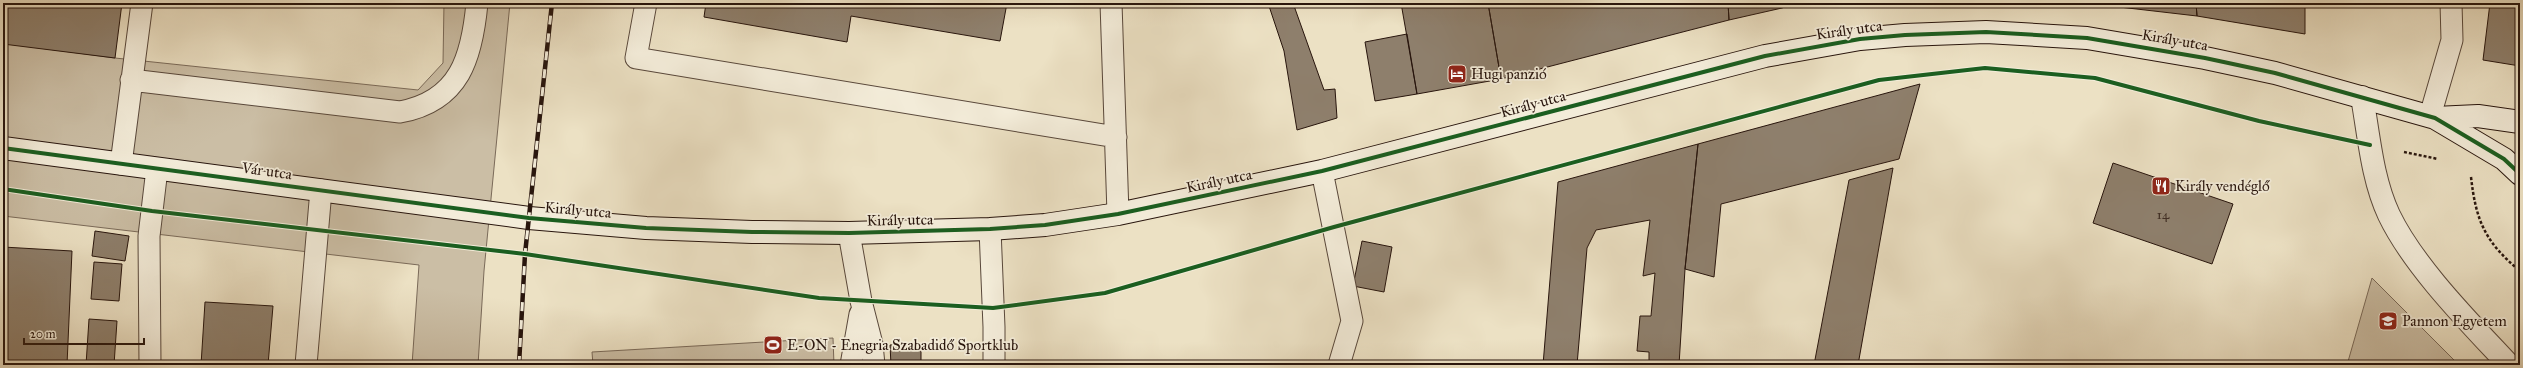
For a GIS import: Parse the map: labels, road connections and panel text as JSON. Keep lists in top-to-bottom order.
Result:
{
  "streets": {
    "main road": ["Király utca", "Vár utca"]
  },
  "crossings": [
    ["Király utca", "Vár utca"]
  ],
  "places": {
    "hotel": ["Hugi panzió"],
    "restaurant": ["Király vendéglő"],
    "school or university": ["Pannon Egyetem"],
    "sports": ["E-ON - Enegria Szabadidő Sportklub"]
  },
  "house_numbers": ["14"],
  "scale_bar": "20 m"
}
